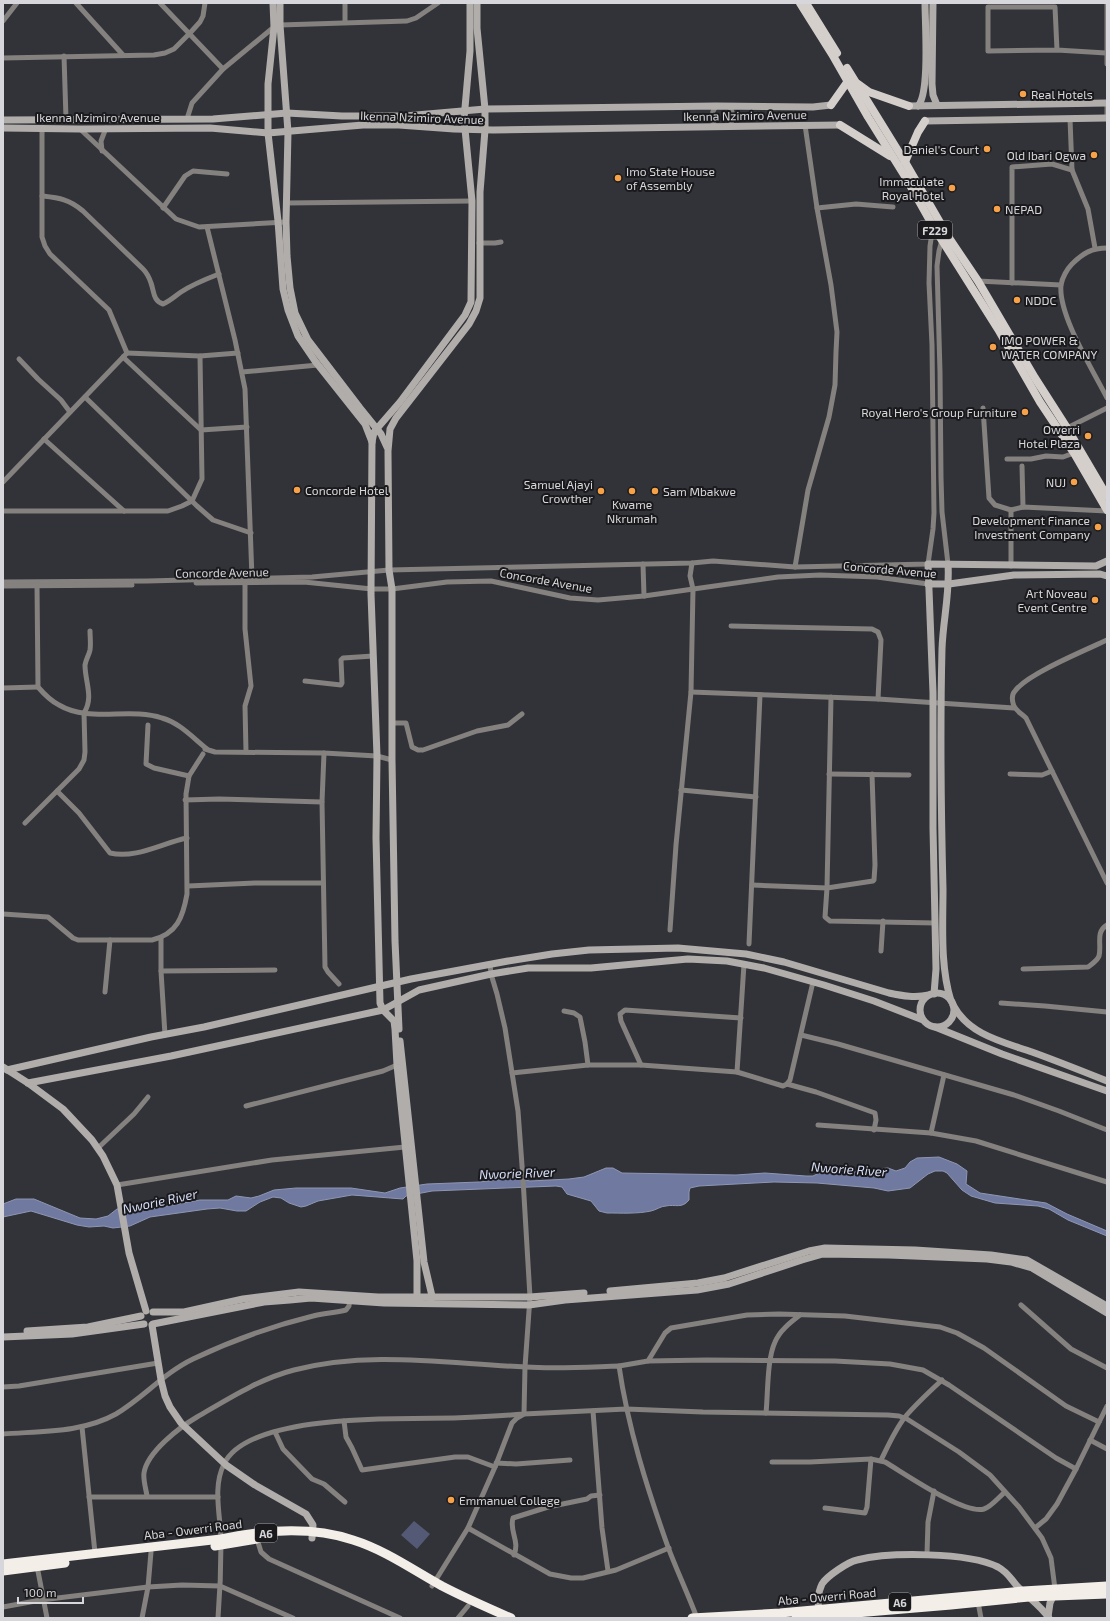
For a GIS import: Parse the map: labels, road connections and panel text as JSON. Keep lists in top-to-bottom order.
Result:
{
  "streets": {
    "highway": ["Aba - Owerri Road", "A6"],
    "main road": ["F229"],
    "street": ["Ikenna Nzimiro Avenue", "Concorde Avenue"]
  },
  "water": ["Nworie River"],
  "places": [
    "Real Hotels",
    "Daniel's Court",
    "Old Ibari Ogwa",
    "Imo State House of Assembly",
    "Immaculate Royal Hotel",
    "NEPAD",
    "NDDC",
    "IMO POWER & WATER COMPANY",
    "Royal Hero's Group Furniture",
    "Owerri Hotel Plaza",
    "NUJ",
    "Concorde Hotel",
    "Samuel Ajayi Crowther",
    "Kwame Nkrumah",
    "Sam Mbakwe",
    "Development Finance Investment Company",
    "Art Noveau Event Centre",
    "Emmanuel College"
  ],
  "scale_bar": "100 m"
}
